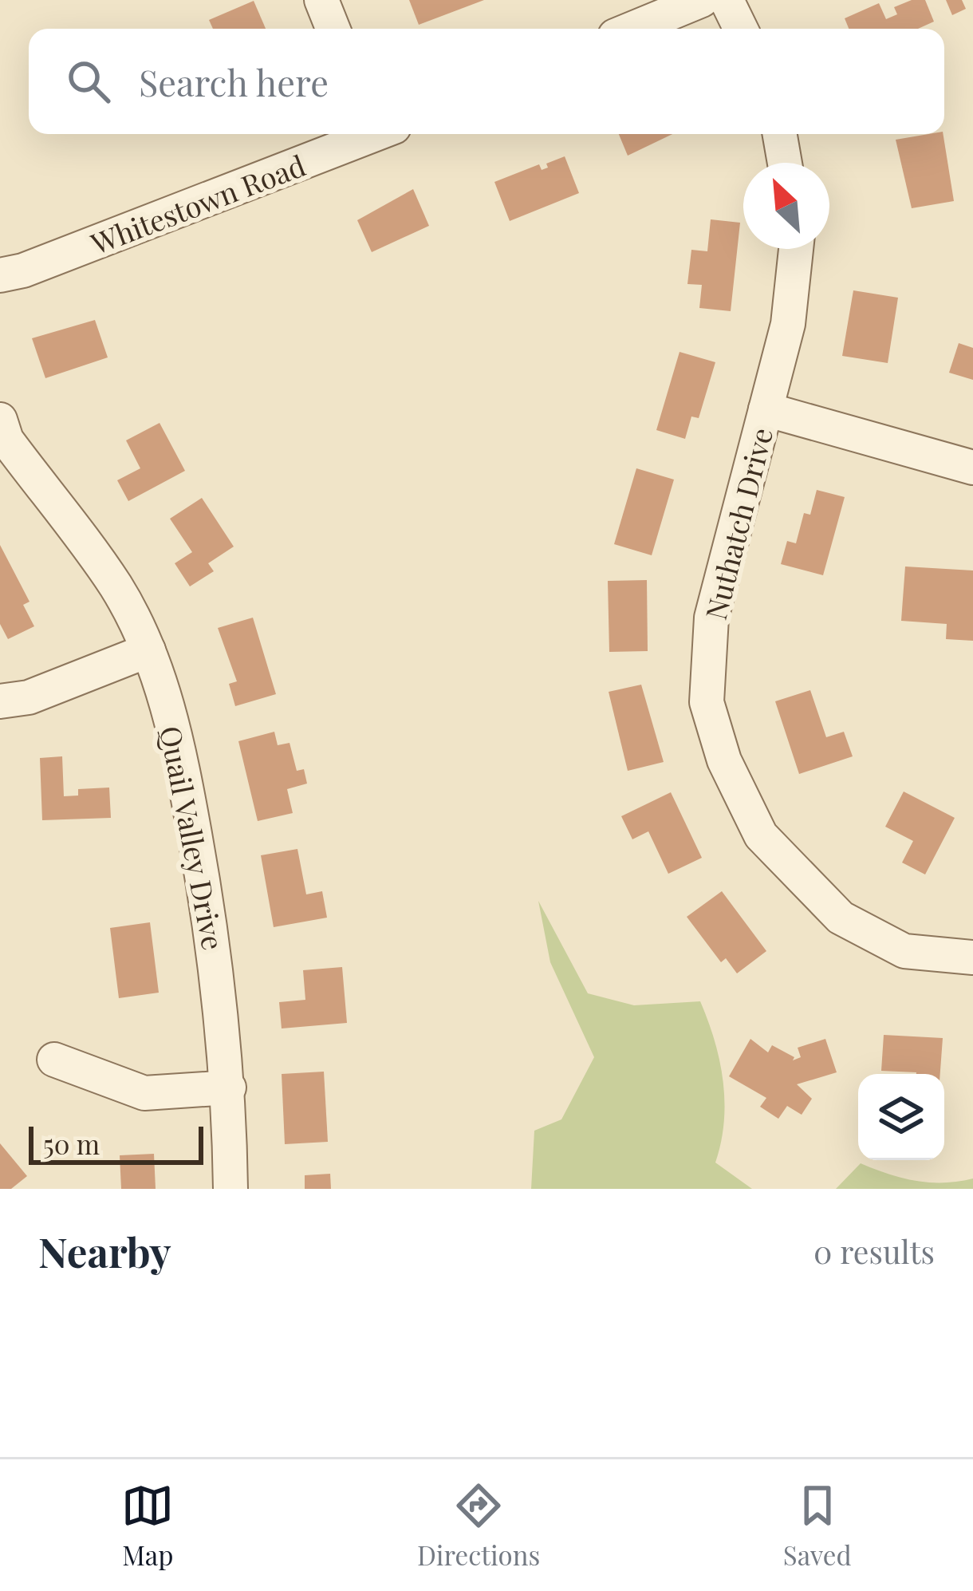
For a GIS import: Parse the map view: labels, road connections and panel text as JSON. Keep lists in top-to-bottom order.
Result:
{
  "streets": {
    "street": ["Whitestown Road", "Nuthatch Drive", "Quail Valley Drive"]
  },
  "scale_bar": "50 m",
  "north": "top left",
  "page": {
    "search": "Search here",
    "scale": "50 m",
    "heading": ["Nearby", "0 results"],
    "nav": ["Map", "Directions", "Saved"]
  }
}
